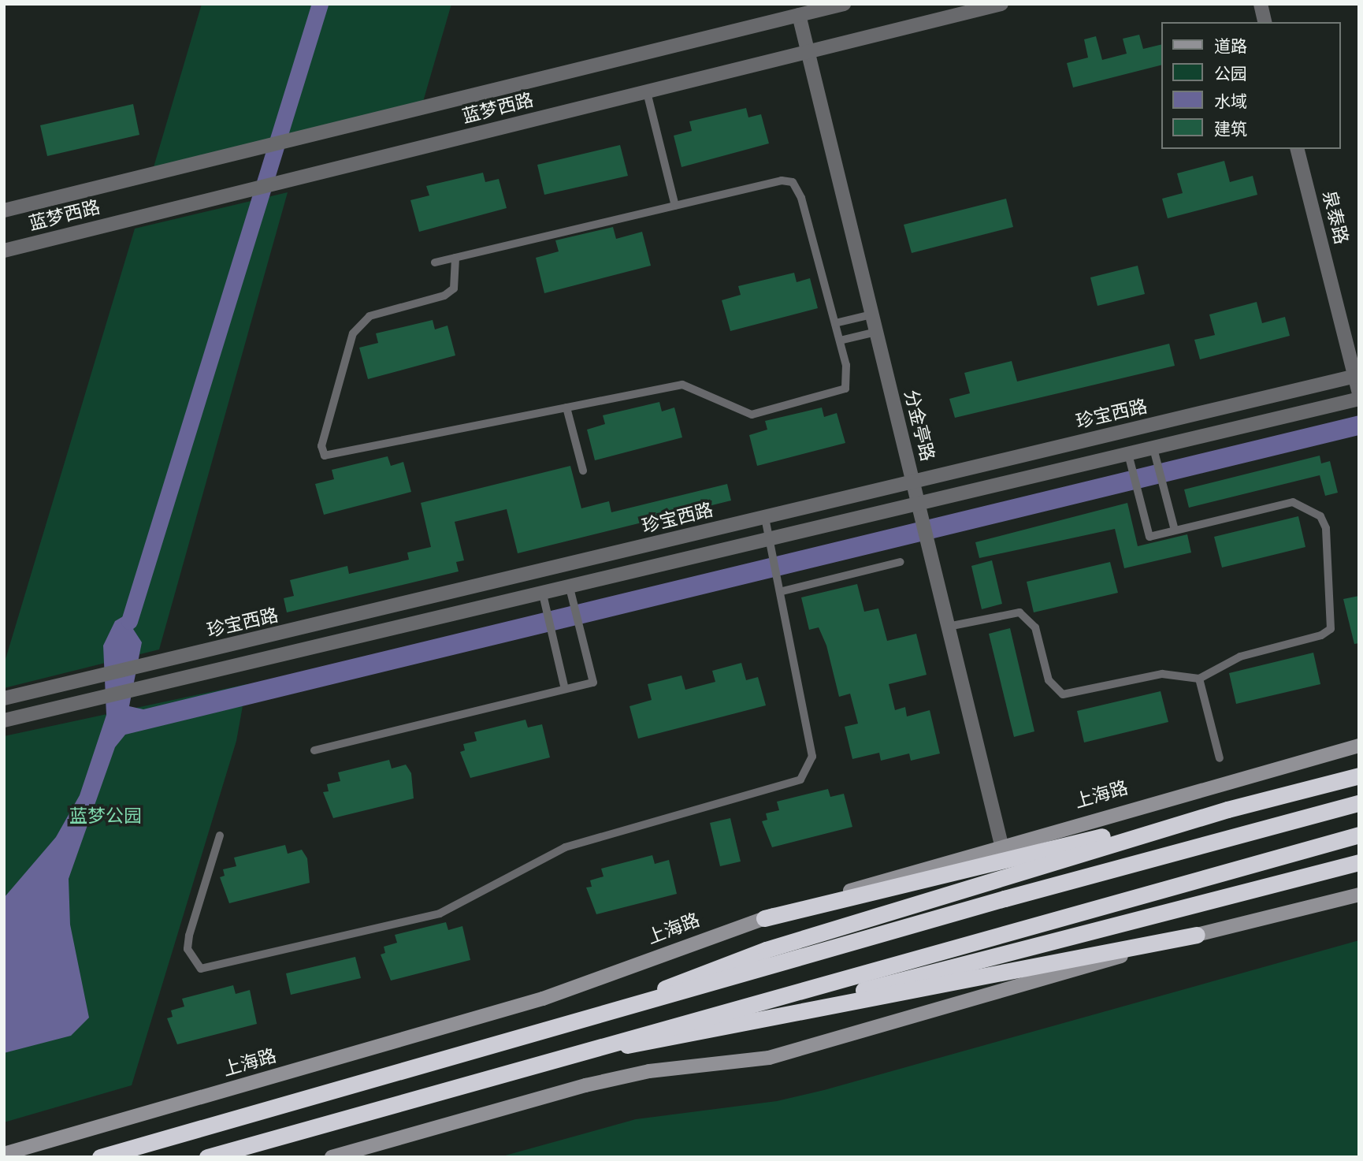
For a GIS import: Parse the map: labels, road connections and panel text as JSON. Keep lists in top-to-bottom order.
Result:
{
  "streets": {
    "main road": ["上海路"],
    "street": [
      "蓝梦西路",
      "泉泰路",
      "珍宝西路",
      "分金亭路"
    ]
  },
  "crossings": [
    ["蓝梦西路", "分金亭路"],
    ["泉泰路", "珍宝西路"],
    ["珍宝西路", "分金亭路"],
    ["分金亭路", "上海路"]
  ],
  "parks": ["蓝梦公园"],
  "legend": [
    "道路",
    "公园",
    "水域",
    "建筑"
  ]
}
